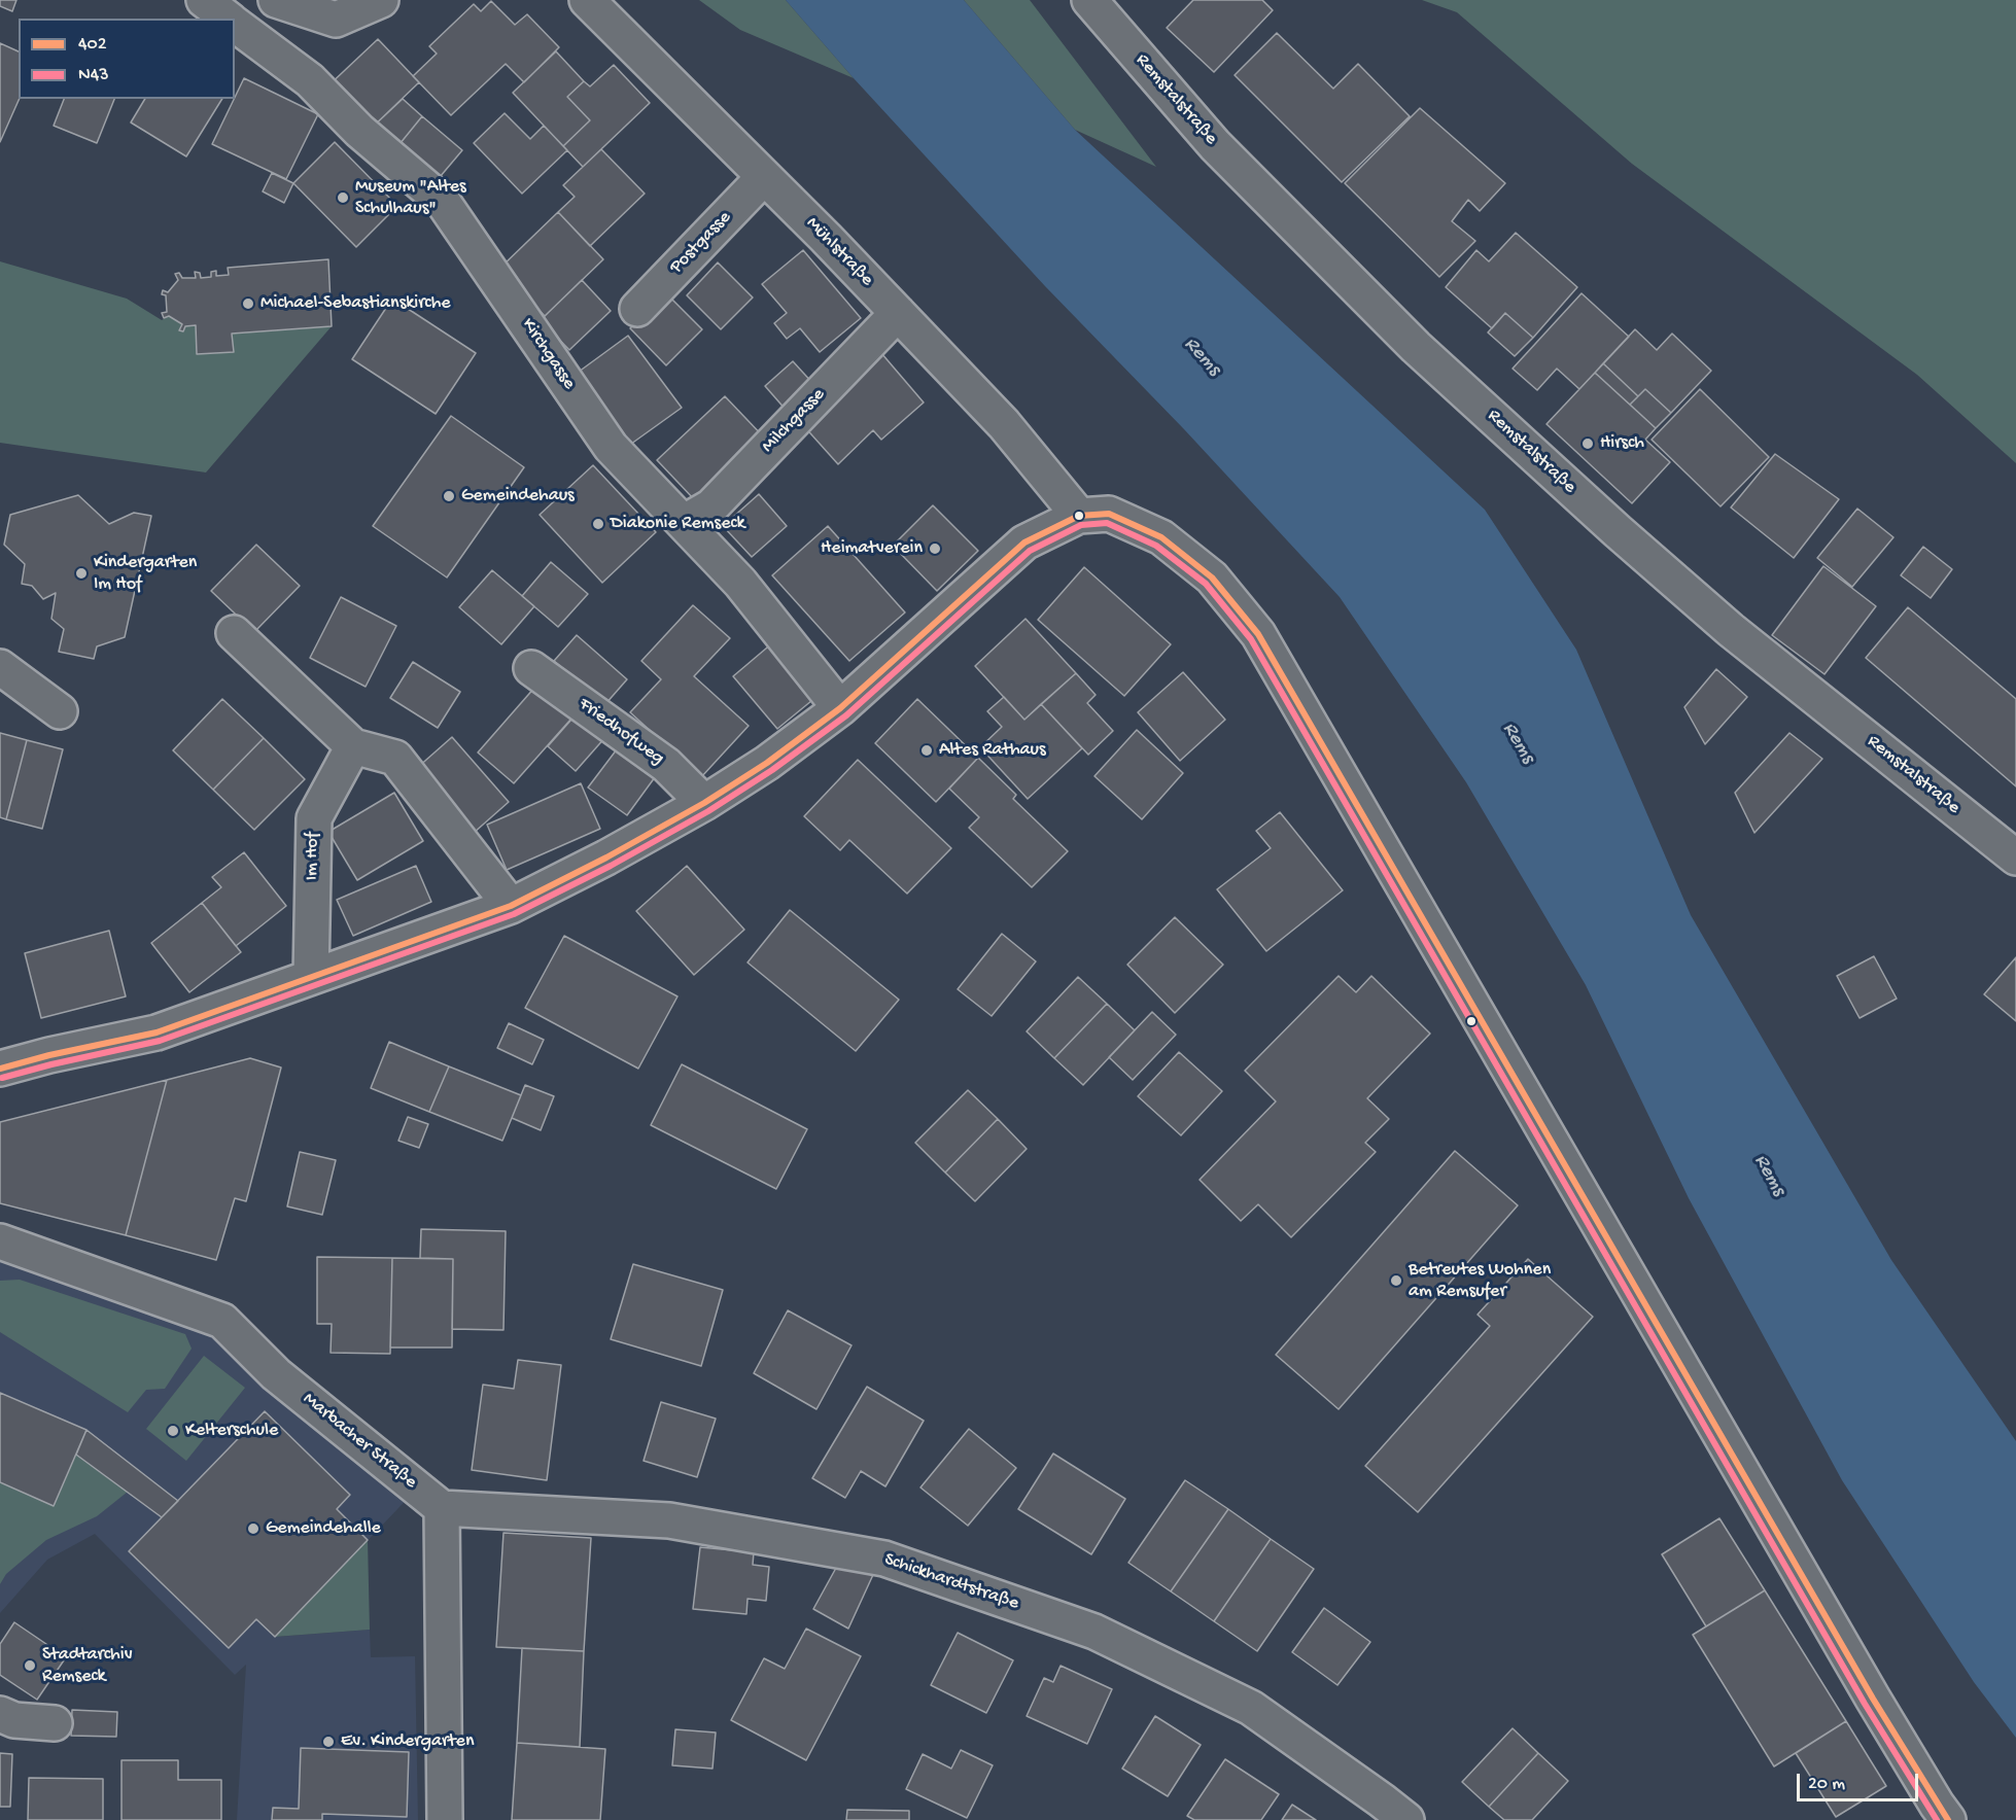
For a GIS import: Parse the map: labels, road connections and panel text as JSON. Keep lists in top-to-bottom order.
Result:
{
  "streets": {
    "street": [
      "Remstalstraße",
      "Postgasse",
      "Mühlstraße",
      "Kirchgasse",
      "Milchgasse",
      "Friedhofweg",
      "Im Hof",
      "Marbacher Straße",
      "Schickhardtstraße"
    ]
  },
  "crossings": [
    ["Postgasse", "Mühlstraße"],
    ["Mühlstraße", "Milchgasse"],
    ["Kirchgasse", "Milchgasse"],
    ["Marbacher Straße", "Schickhardtstraße"]
  ],
  "water": ["Rems"],
  "places": [
    "Museum \"Altes Schulhaus\"",
    "Michael-Sebastianskirche",
    "Hirsch",
    "Gemeindehaus",
    "Diakonie Remseck",
    "Heimatverein",
    "Kindergarten Im Hof",
    "Altes Rathaus",
    "Betreutes Wohnen am Remsufer",
    "Kelterschule",
    "Gemeindehalle",
    "Stadtarchiv Remseck",
    "Ev. Kindergarten"
  ],
  "lines": ["transit line 402", "transit line N43"],
  "legend": ["402", "N43"],
  "scale_bar": "20 m"
}
